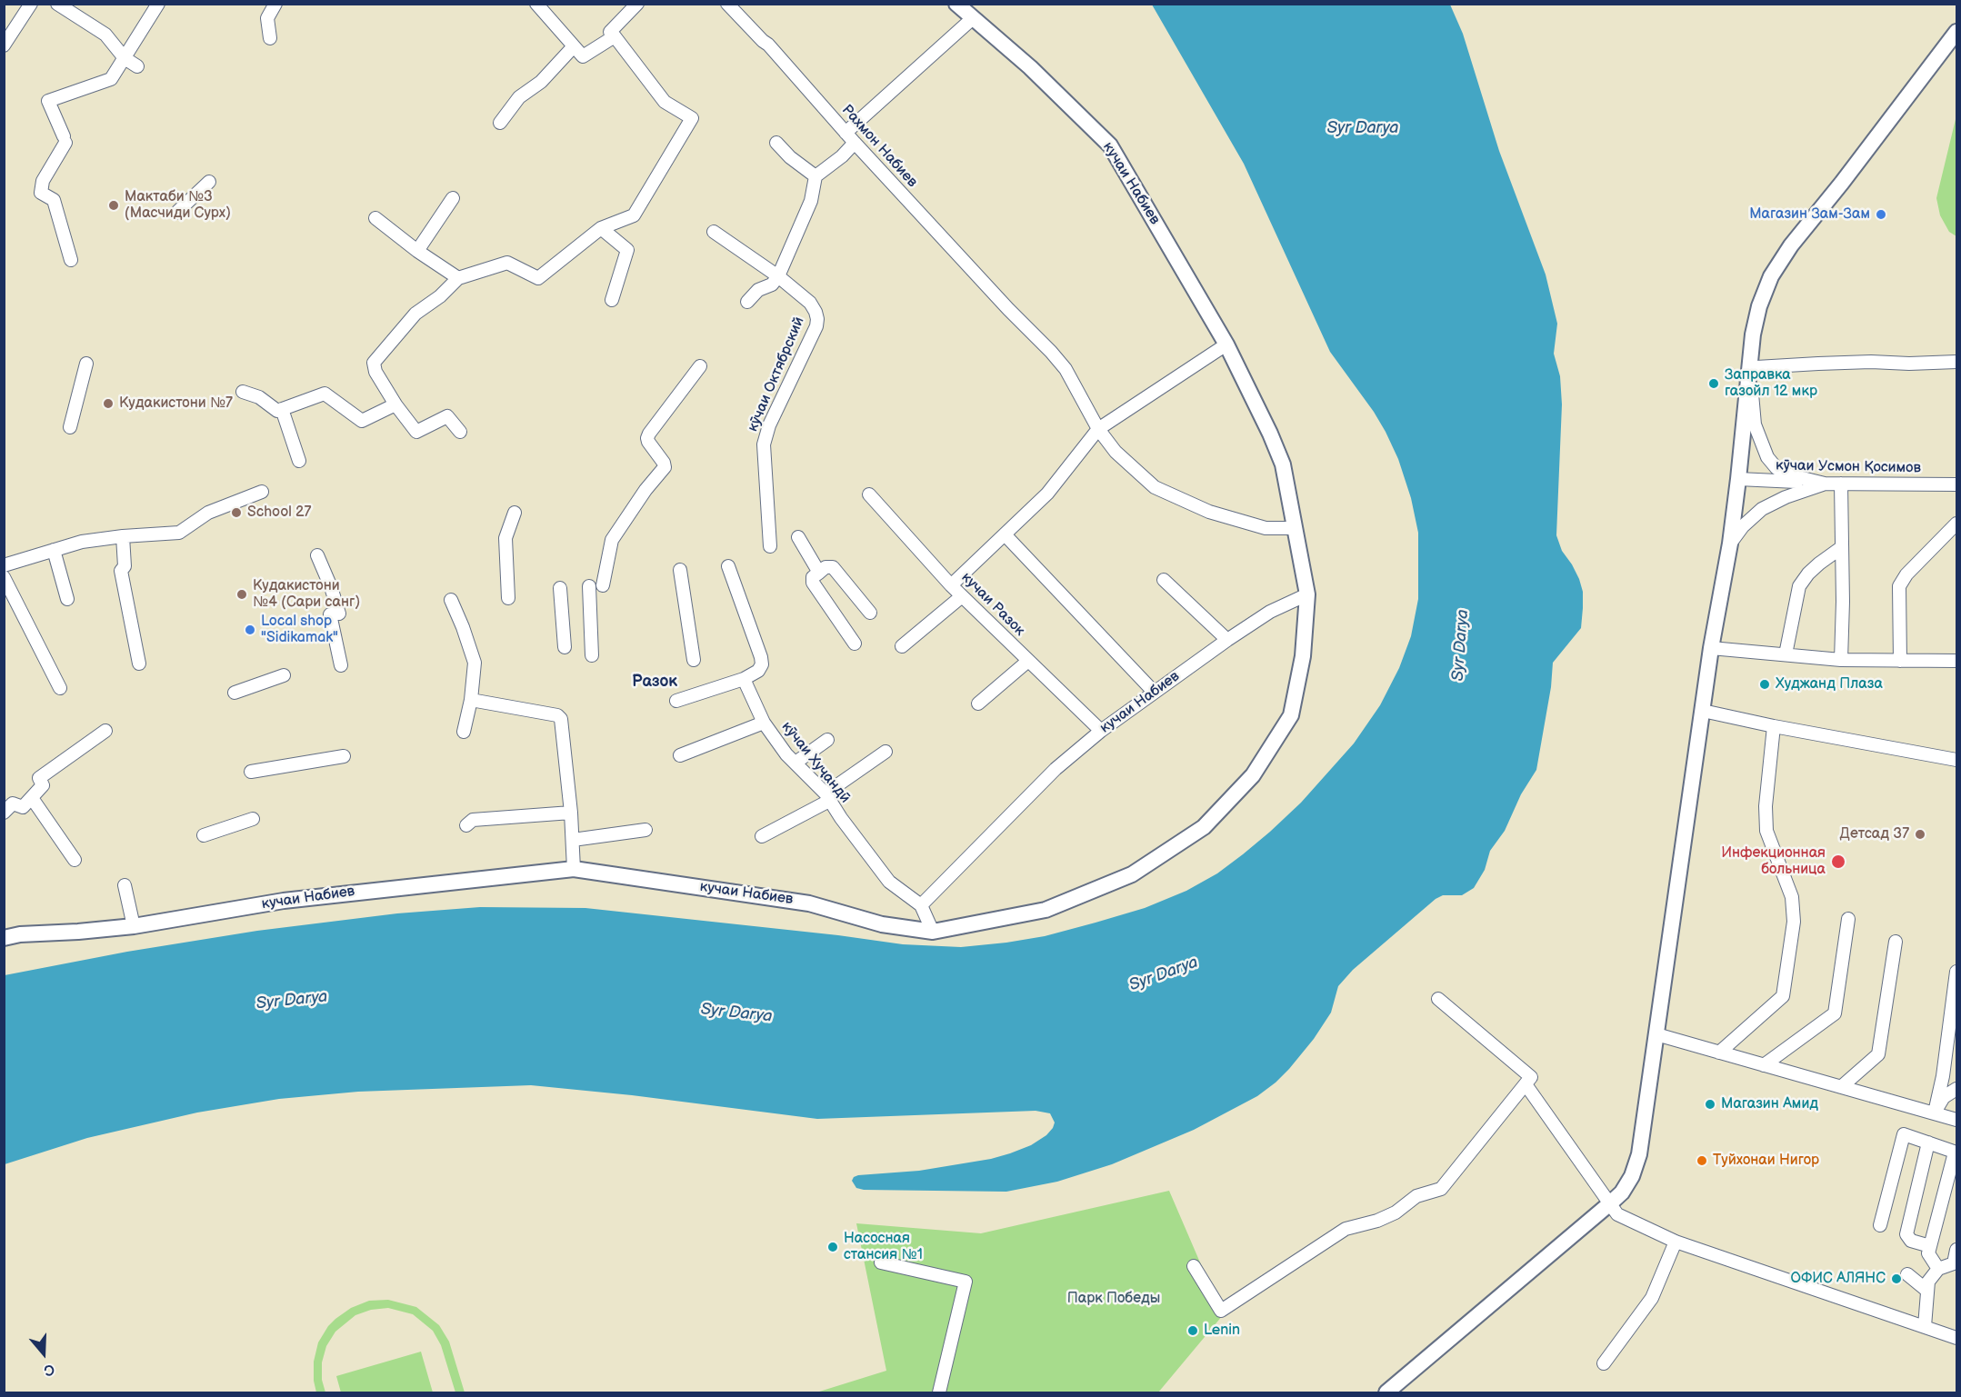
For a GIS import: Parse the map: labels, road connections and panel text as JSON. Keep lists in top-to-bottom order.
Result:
{
  "streets": {
    "main road": ["кучаи Набиев"],
    "street": [
      "Рахмон Набиев",
      "кӯчаи Октябрский",
      "кӯчаи Усмон Қосимов",
      "кучаи Разок",
      "кӯчаи Хуҷандӣ"
    ]
  },
  "crossings": [
    ["кучаи Набиев", "кучаи Разок"],
    ["кучаи Набиев", "кӯчаи Хуҷандӣ"]
  ],
  "districts": ["Разок"],
  "water": ["Syr Darya"],
  "parks": ["Парк Победы"],
  "places": [
    "Мактаби №3 (Масчиди Сурх)",
    "Магазин Зам-Зам",
    "Заправка газойл 12 мкр",
    "Кудакистони №7",
    "School 27",
    "Кудакистони №4 (Сари санг)",
    "Local shop \"Sidikamak\"",
    "Худжанд Плаза",
    "Детсад 37",
    "Инфекционная больница",
    "Магазин Амид",
    "Туйхонаи Нигор",
    "Насосная стансия №1",
    "ОФИС АЛЯНС",
    "Lenin"
  ],
  "north": "bottom"
}
